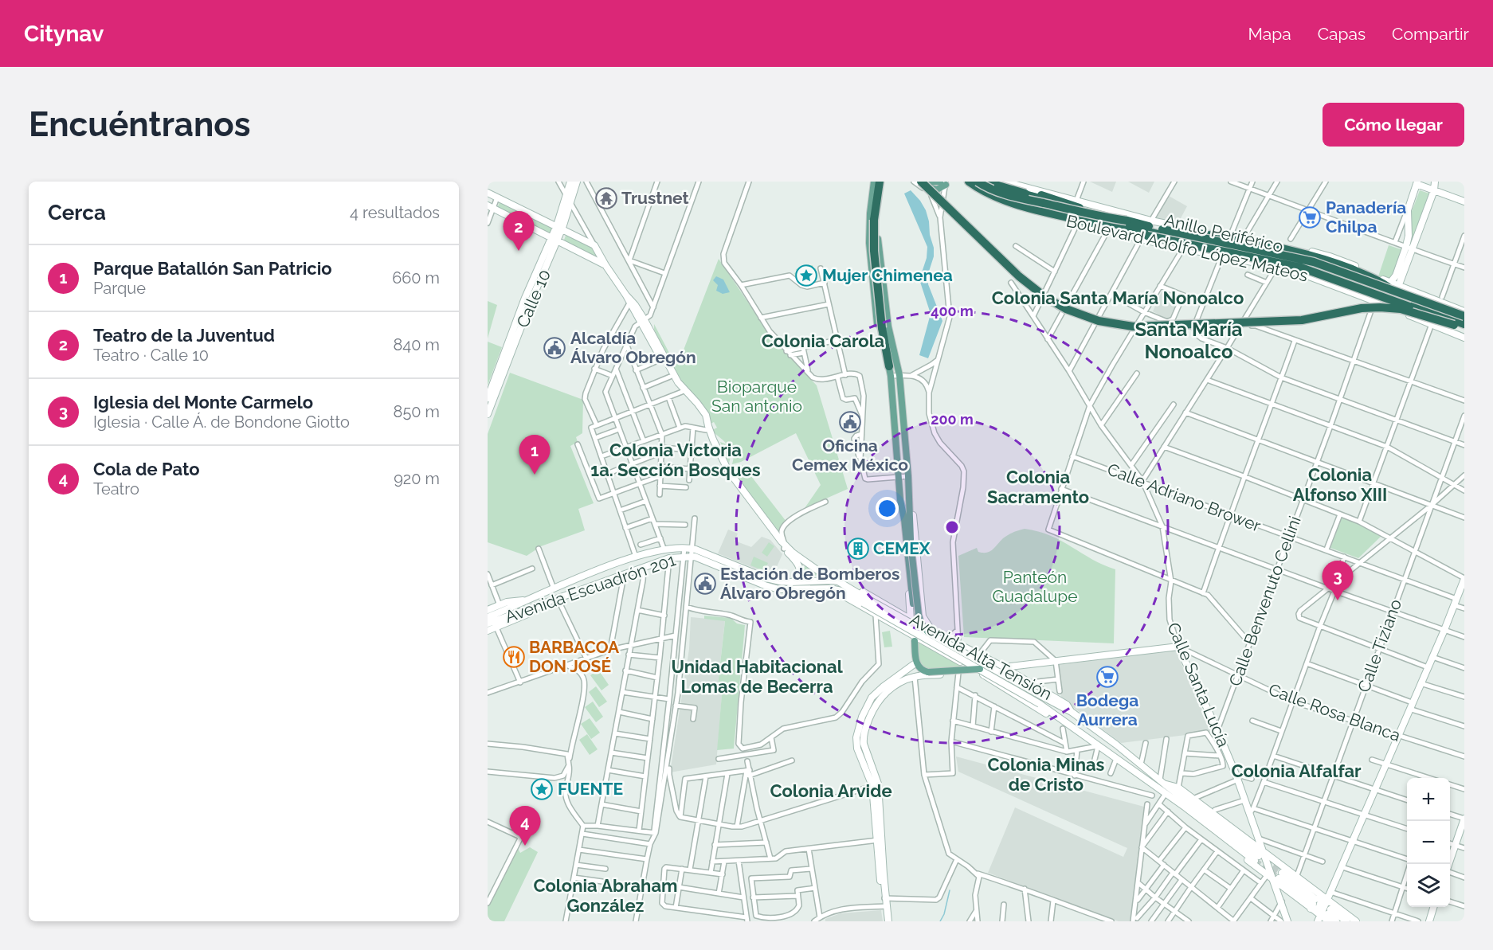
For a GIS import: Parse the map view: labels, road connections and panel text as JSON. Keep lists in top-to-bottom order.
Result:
{
  "streets": {
    "highway": ["Anillo Periférico"],
    "street": [
      "Boulevard Adolfo López Mateos",
      "Calle 10",
      "Calle Adriano Brower",
      "Avenida Escuadrón 201",
      "Calle Benvenuto Cellini",
      "Calle Tiziano",
      "Avenida Alta Tensión",
      "Calle Santa Lucía",
      "Calle Rosa Blanca"
    ]
  },
  "crossings": [
    ["Anillo Periférico", "Boulevard Adolfo López Mateos"],
    ["Boulevard Adolfo López Mateos", "Calle Benvenuto Cellini"],
    ["Calle Adriano Brower", "Calle Benvenuto Cellini"],
    ["Calle Adriano Brower", "Calle Tiziano"],
    ["Calle Adriano Brower", "Calle Santa Lucía"],
    ["Avenida Escuadrón 201", "Avenida Alta Tensión"],
    ["Calle Benvenuto Cellini", "Calle Santa Lucía"],
    ["Calle Benvenuto Cellini", "Calle Rosa Blanca"],
    ["Calle Tiziano", "Avenida Alta Tensión"],
    ["Calle Tiziano", "Calle Rosa Blanca"],
    ["Avenida Alta Tensión", "Calle Santa Lucía"],
    ["Calle Santa Lucía", "Calle Rosa Blanca"]
  ],
  "districts": [
    "Colonia Santa María Nonoalco",
    "Santa María Nonoalco",
    "Colonia Carola",
    "Colonia Victoria 1a. Sección Bosques",
    "Colonia Alfonso XIII",
    "Colonia Sacramento",
    "Unidad Habitacional Lomas de Becerra",
    "Colonia Minas de Cristo",
    "Colonia Alfalfar",
    "Colonia Arvide",
    "Colonia Abraham González"
  ],
  "parks": ["Bioparque San antonio", "Panteón Guadalupe"],
  "places": {
    "temple": ["Trustnet"],
    "supermarket": ["Panadería Chilpa", "Bodega Aurrera"],
    "place": ["Mujer Chimenea", "FUENTE"],
    "public building": ["Alcaldía Álvaro Obregón", "Oficina Cemex México", "Estación de Bomberos Álvaro Obregón"],
    "building": ["CEMEX"],
    "restaurant": ["BARBACOA DON JOSÉ"]
  },
  "page": {
    "header": "Citynav",
    "nav": ["Mapa", "Capas", "Compartir"],
    "buttons": "Cómo llegar",
    "title": "Encuéntranos",
    "heading": ["Cerca", "4 resultados"],
    "pins": [
      "2",
      "1",
      "3",
      "4"
    ],
    "list": [
      {
        "mark": "1",
        "name": "Parque Batallón San Patricio",
        "note": "Parque",
        "value": "660 m"
      },
      {
        "mark": "2",
        "name": "Teatro de la Juventud",
        "note": "Teatro · Calle 10",
        "value": "840 m"
      },
      {
        "mark": "3",
        "name": "Iglesia del Monte Carmelo",
        "note": "Iglesia · Calle Á. de Bondone Giotto",
        "value": "850 m"
      },
      {
        "mark": "4",
        "name": "Cola de Pato",
        "note": "Teatro",
        "value": "920 m"
      }
    ],
    "map_buttons": ["+", "−"]
  },
  "rings": ["400 m", "200 m"]
}
